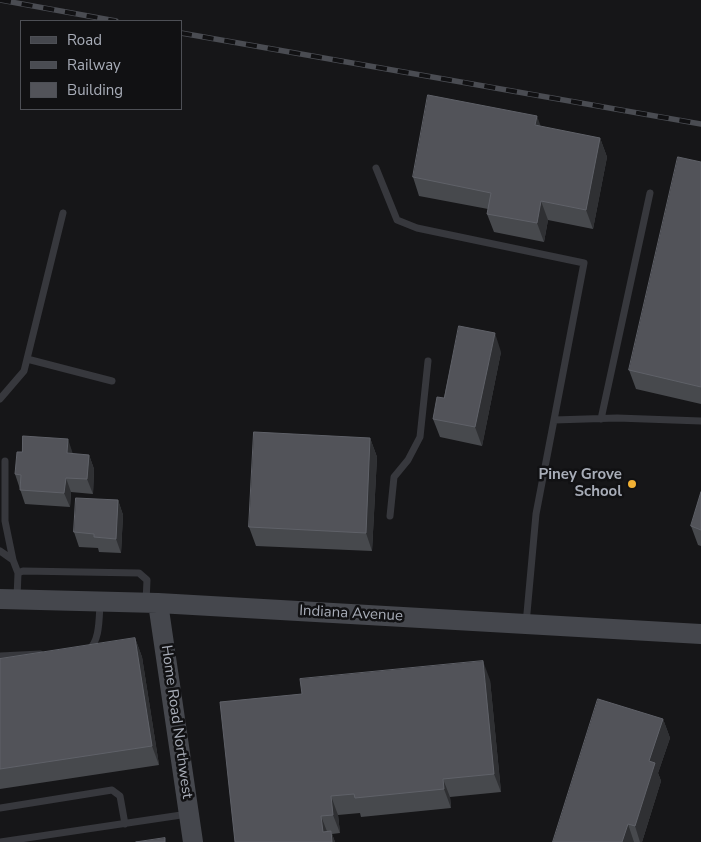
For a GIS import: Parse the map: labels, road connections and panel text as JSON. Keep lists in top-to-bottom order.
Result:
{
  "streets": {
    "main road": ["Indiana Avenue", "Home Road Northwest"]
  },
  "crossings": [
    ["Indiana Avenue", "Home Road Northwest"]
  ],
  "places": ["Piney Grove School"],
  "legend": ["Road", "Railway", "Building"]
}
